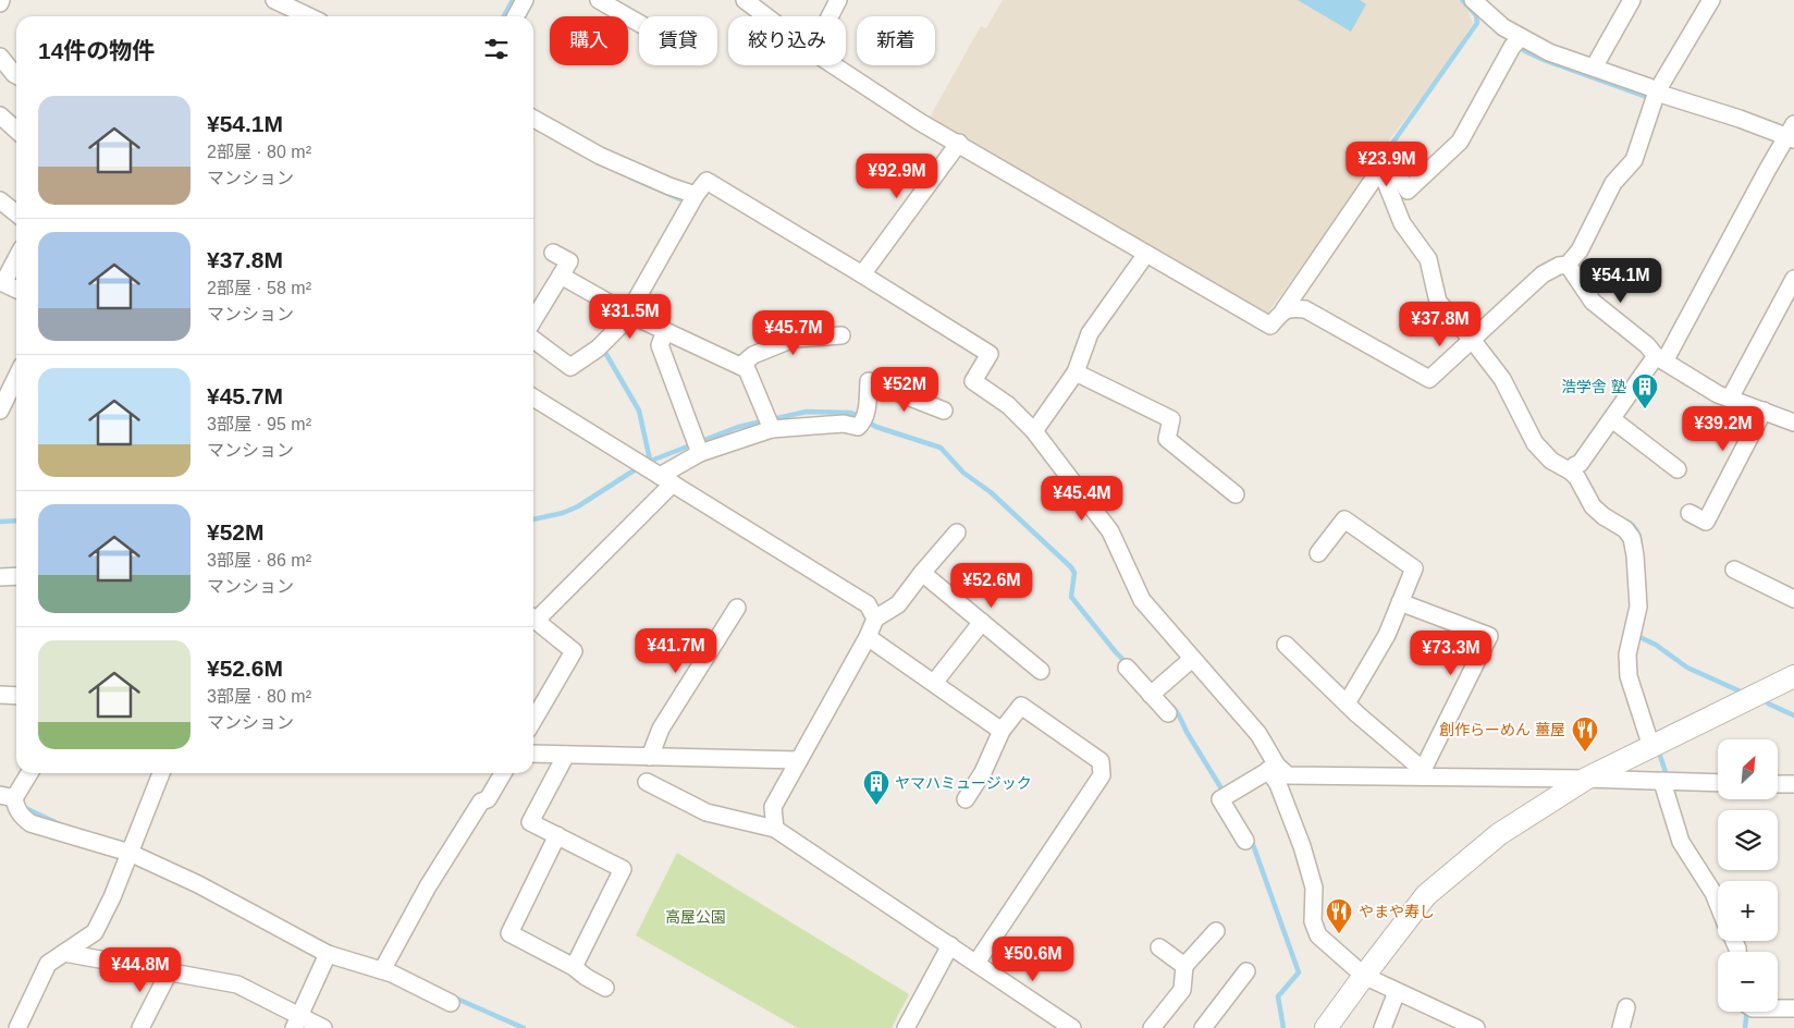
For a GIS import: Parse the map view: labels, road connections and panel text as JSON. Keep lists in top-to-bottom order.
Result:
{
  "parks": ["高屋公園"],
  "places": {
    "building": ["浩学舎 塾", "ヤマハミュージック"],
    "restaurant": ["創作らーめん 薑屋", "やまや寿し"]
  },
  "north": "top right",
  "page": {
    "chip": [
      "購入",
      "賃貸",
      "絞り込み",
      "新着"
    ],
    "heading": "14件の物件",
    "list": [
      {
        "name": "¥54.1M",
        "note": "2部屋 · 80 m² · マンション"
      },
      {
        "name": "¥37.8M",
        "note": "2部屋 · 58 m² · マンション"
      },
      {
        "name": "¥45.7M",
        "note": "3部屋 · 95 m² · マンション"
      },
      {
        "name": "¥52M",
        "note": "3部屋 · 86 m² · マンション"
      },
      {
        "name": "¥52.6M",
        "note": "3部屋 · 80 m² · マンション"
      }
    ],
    "price": [
      "¥23.9M",
      "¥92.9M",
      "¥54.1M",
      "¥31.5M",
      "¥37.8M",
      "¥45.7M",
      "¥52M",
      "¥39.2M",
      "¥45.4M",
      "¥52.6M",
      "¥41.7M",
      "¥73.3M",
      "¥50.6M",
      "¥44.8M"
    ],
    "map_buttons": ["+", "−"]
  }
}
